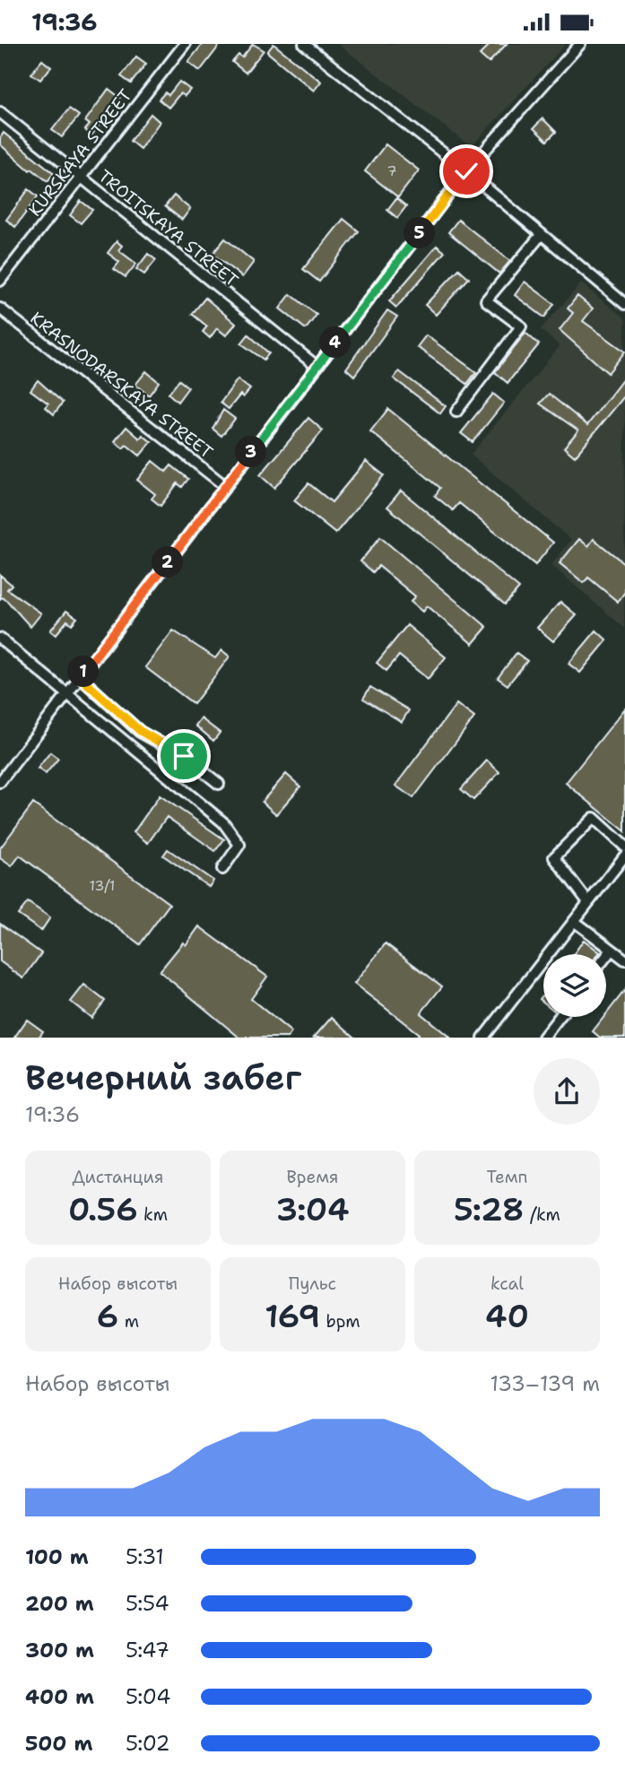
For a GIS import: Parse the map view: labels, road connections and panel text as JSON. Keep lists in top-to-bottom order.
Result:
{
  "streets": {
    "street": ["KURSKAYA STREET", "TROITSKAYA STREET", "KRASNODARSKAYA STREET"]
  },
  "crossings": [
    ["KURSKAYA STREET", "TROITSKAYA STREET"]
  ],
  "house_numbers": ["7", "13/1"],
  "page": {
    "status": "19:36",
    "pins": [
      "5",
      "4",
      "3",
      "2",
      "1"
    ],
    "heading": ["Вечерний забег", "19:36"],
    "stats": [
      ["Дистанция", "0.56 km"],
      ["Время", "3:04"],
      ["Темп", "5:28 /km"],
      ["Набор высоты", "6 m"],
      ["Пульс", "169 bpm"],
      ["kcal", "40"]
    ],
    "chart": ["Набор высоты", "133–139 m"],
    "list": [
      {
        "name": "100 m",
        "note": "5:31"
      },
      {
        "name": "200 m",
        "note": "5:54"
      },
      {
        "name": "300 m",
        "note": "5:47"
      },
      {
        "name": "400 m",
        "note": "5:04"
      },
      {
        "name": "500 m",
        "note": "5:02"
      }
    ]
  }
}
